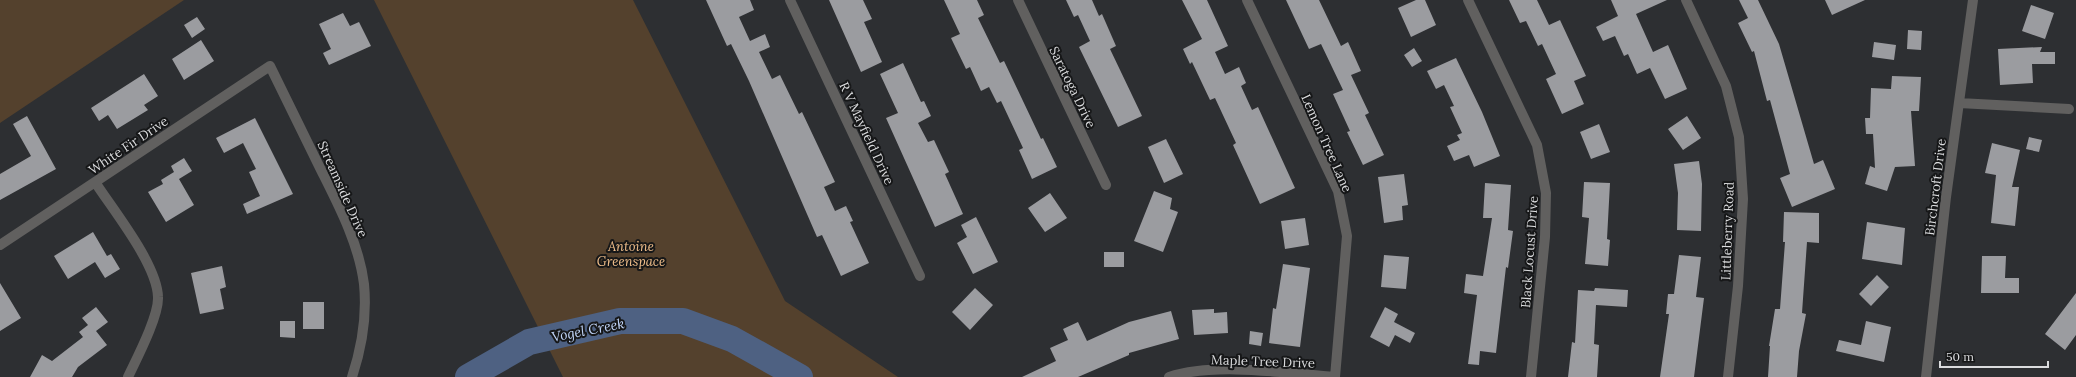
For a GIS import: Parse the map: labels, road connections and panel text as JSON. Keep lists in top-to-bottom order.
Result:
{
  "streets": {
    "street": [
      "Saratoga Drive",
      "R V Mayfield Drive",
      "Lemon Tree Lane",
      "White Fir Drive",
      "Birchcroft Drive",
      "Streamside Drive",
      "Littleberry Road",
      "Black Locust Drive",
      "Maple Tree Drive"
    ]
  },
  "crossings": [
    ["Lemon Tree Lane", "Maple Tree Drive"],
    ["White Fir Drive", "Streamside Drive"]
  ],
  "water": ["Vogel Creek"],
  "parks": ["Antoine Greenspace"],
  "scale_bar": "50 m"
}
